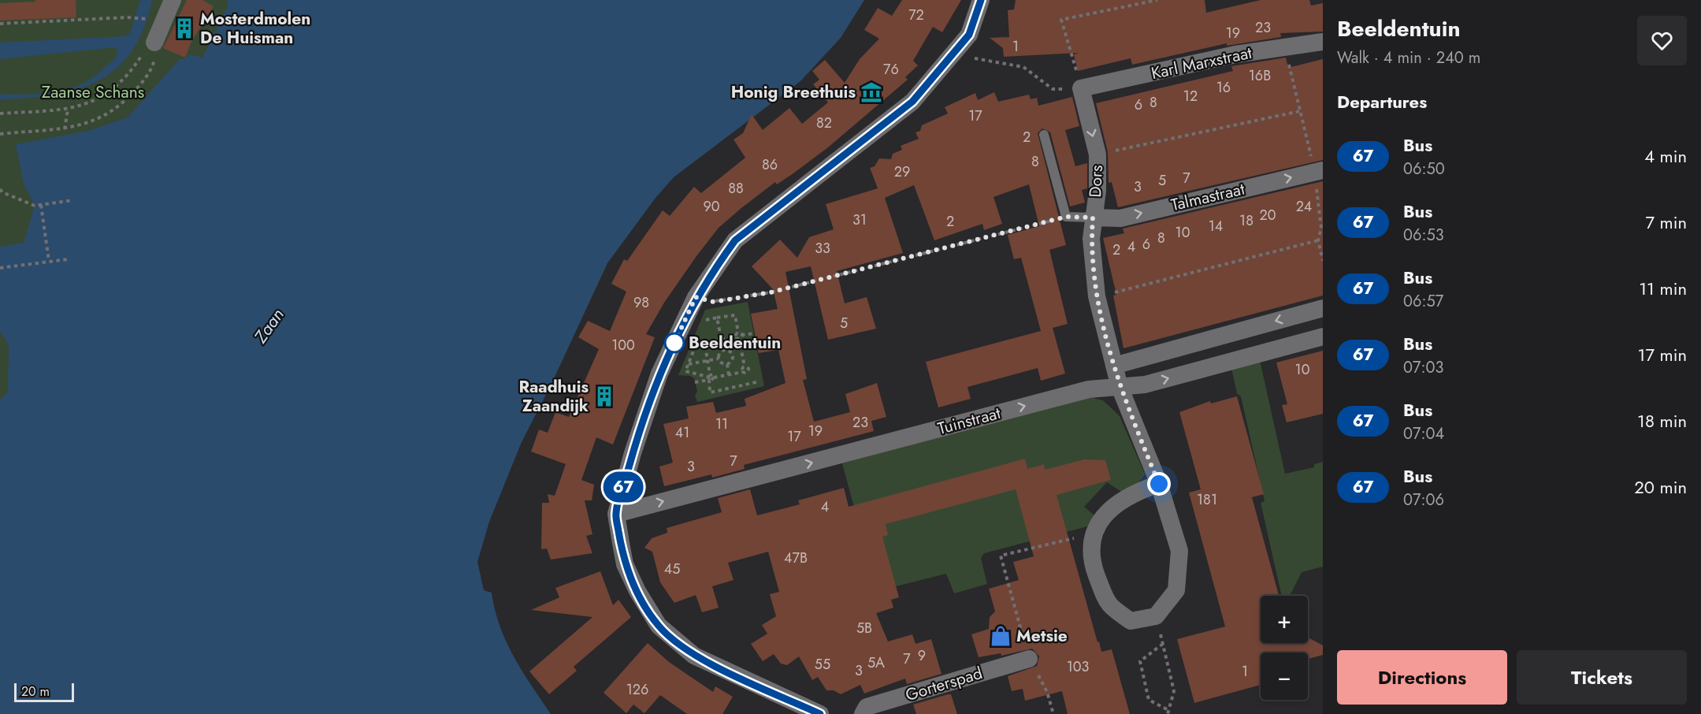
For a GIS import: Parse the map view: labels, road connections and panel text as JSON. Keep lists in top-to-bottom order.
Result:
{
  "streets": {
    "street": [
      "Karl Marxstraat",
      "Dors",
      "Talmastraat",
      "Tuinstraat",
      "Gorterspad"
    ]
  },
  "crossings": [
    ["Karl Marxstraat", "Dors"],
    ["Dors", "Talmastraat"],
    ["Dors", "Tuinstraat"]
  ],
  "one_way": ["Tuinstraat"],
  "water": ["Zaan"],
  "parks": ["Zaanse Schans"],
  "places": {
    "building": ["Mosterdmolen De Huisman", "Raadhuis Zaandijk"],
    "museum": ["Honig Breethuis"],
    "other": ["Beeldentuin"],
    "shop": ["Metsie"]
  },
  "lines": ["bus line 67"],
  "house_numbers": [
    "72",
    "23",
    "19",
    "1",
    "76",
    "16B",
    "16",
    "12",
    "8",
    "6",
    "17",
    "82",
    "2",
    "8",
    "86",
    "29",
    "7",
    "5",
    "3",
    "88",
    "90",
    "24",
    "20",
    "31",
    "18",
    "2",
    "14",
    "10",
    "8",
    "6",
    "4",
    "33",
    "2",
    "98",
    "5",
    "100",
    "10",
    "23",
    "11",
    "19",
    "41",
    "17",
    "7",
    "3",
    "181",
    "4",
    "47B",
    "45",
    "5B",
    "9",
    "7",
    "5A",
    "55",
    "103",
    "3",
    "1",
    "126"
  ],
  "scale_bar": "20 m",
  "page": {
    "on_map": "67",
    "heading": [
      ["Beeldentuin", "Walk · 4 min · 240 m"],
      "Departures"
    ],
    "list": [
      {
        "mark": "67",
        "name": "Bus",
        "note": "06:50",
        "value": "4 min"
      },
      {
        "mark": "67",
        "name": "Bus",
        "note": "06:53",
        "value": "7 min"
      },
      {
        "mark": "67",
        "name": "Bus",
        "note": "06:57",
        "value": "11 min"
      },
      {
        "mark": "67",
        "name": "Bus",
        "note": "07:03",
        "value": "17 min"
      },
      {
        "mark": "67",
        "name": "Bus",
        "note": "07:04",
        "value": "18 min"
      },
      {
        "mark": "67",
        "name": "Bus",
        "note": "07:06",
        "value": "20 min"
      }
    ],
    "map_buttons": ["+", "−"],
    "buttons": ["Directions", "Tickets"],
    "scale": "20 m"
  }
}
